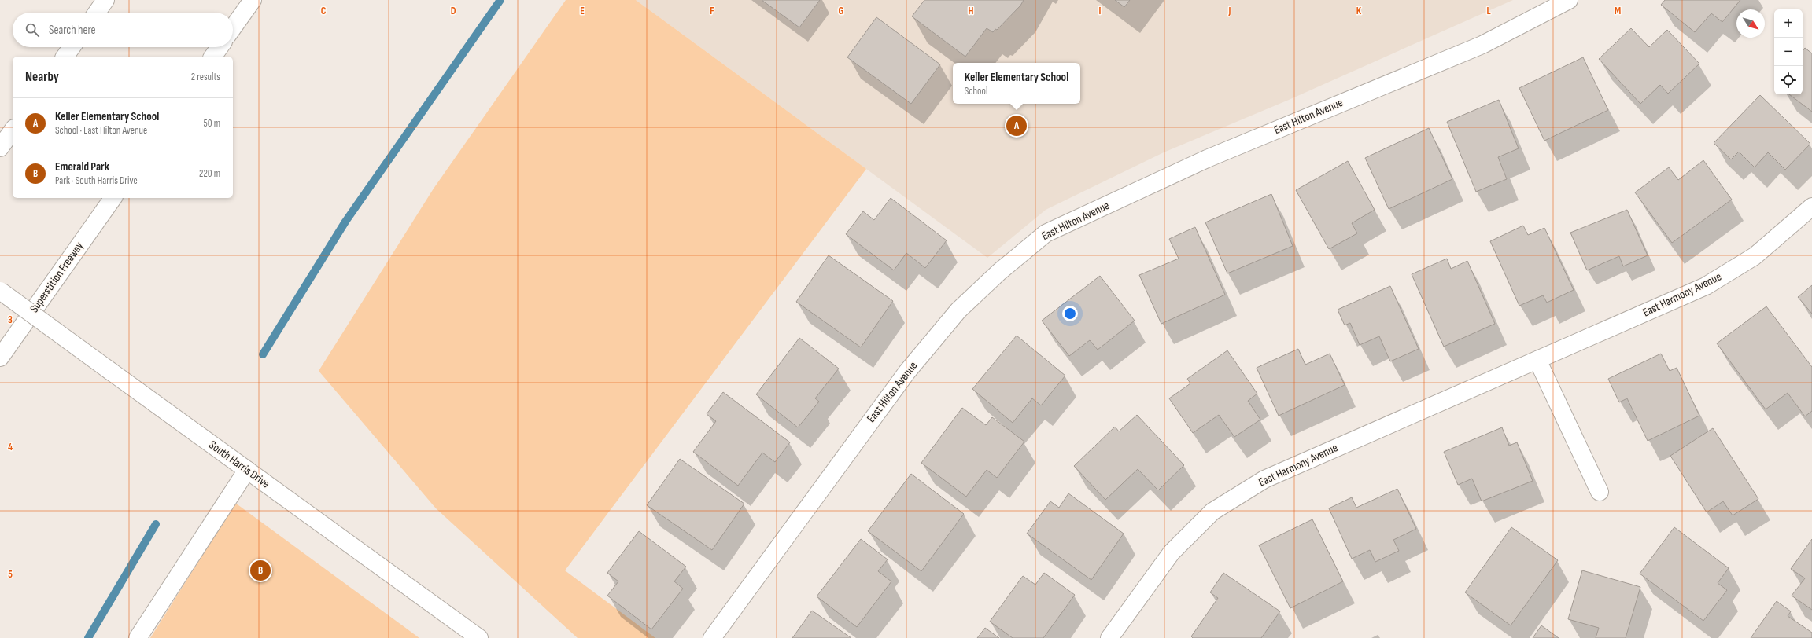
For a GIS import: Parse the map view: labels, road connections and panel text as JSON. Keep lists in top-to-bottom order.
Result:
{
  "streets": {
    "main road": [
      "East Hilton Avenue",
      "Superstition Freeway",
      "East Harmony Avenue",
      "South Harris Drive"
    ]
  },
  "north": "bottom right",
  "page": {
    "map_buttons": ["+", "−"],
    "search": "Search here",
    "heading": ["Nearby", "2 results"],
    "popup": ["Keller Elementary School", "School"],
    "list": [
      {
        "mark": "A",
        "name": "Keller Elementary School",
        "note": "School · East Hilton Avenue",
        "value": "50 m"
      },
      {
        "mark": "B",
        "name": "Emerald Park",
        "note": "Park · South Harris Drive",
        "value": "220 m"
      }
    ],
    "pins": ["A", "B"]
  },
  "grid": {
    "columns": [
      "C",
      "D",
      "E",
      "F",
      "G",
      "H",
      "I",
      "J",
      "K",
      "L",
      "M"
    ],
    "rows": ["3", "4", "5"]
  }
}
